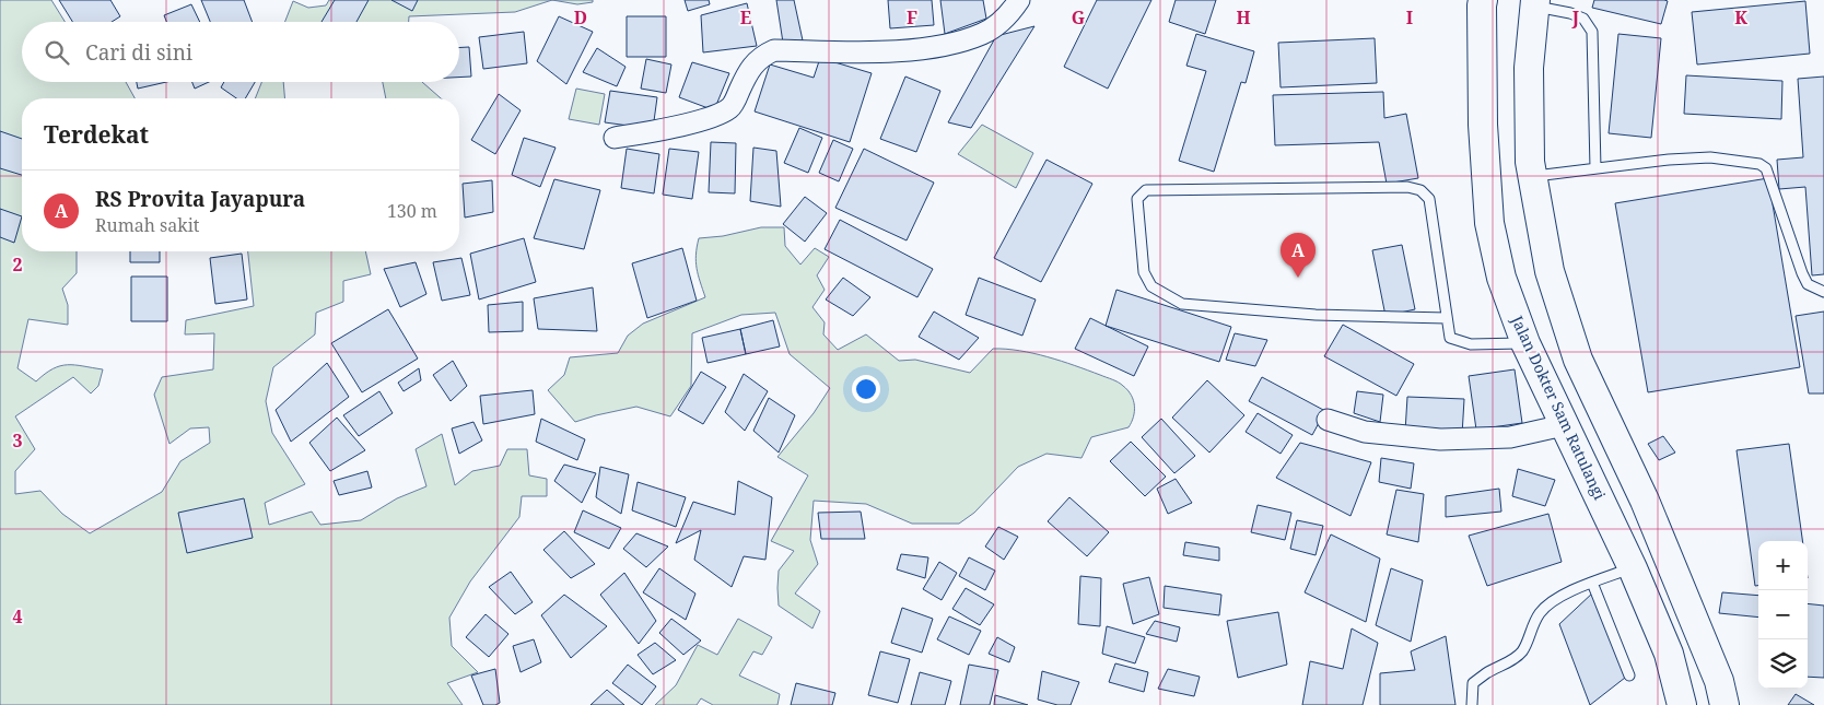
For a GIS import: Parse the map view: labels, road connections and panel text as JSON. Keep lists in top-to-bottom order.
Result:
{
  "streets": {
    "main road": ["Jalan Dokter Sam Ratulangi"]
  },
  "page": {
    "search": "Cari di sini",
    "heading": "Terdekat",
    "list": [
      {
        "mark": "A",
        "name": "RS Provita Jayapura",
        "note": "Rumah sakit",
        "value": "130 m"
      }
    ],
    "pins": "A",
    "map_buttons": ["+", "−"]
  },
  "grid": {
    "columns": [
      "D",
      "E",
      "F",
      "G",
      "H",
      "I",
      "J",
      "K"
    ],
    "rows": ["2", "3", "4"]
  }
}
